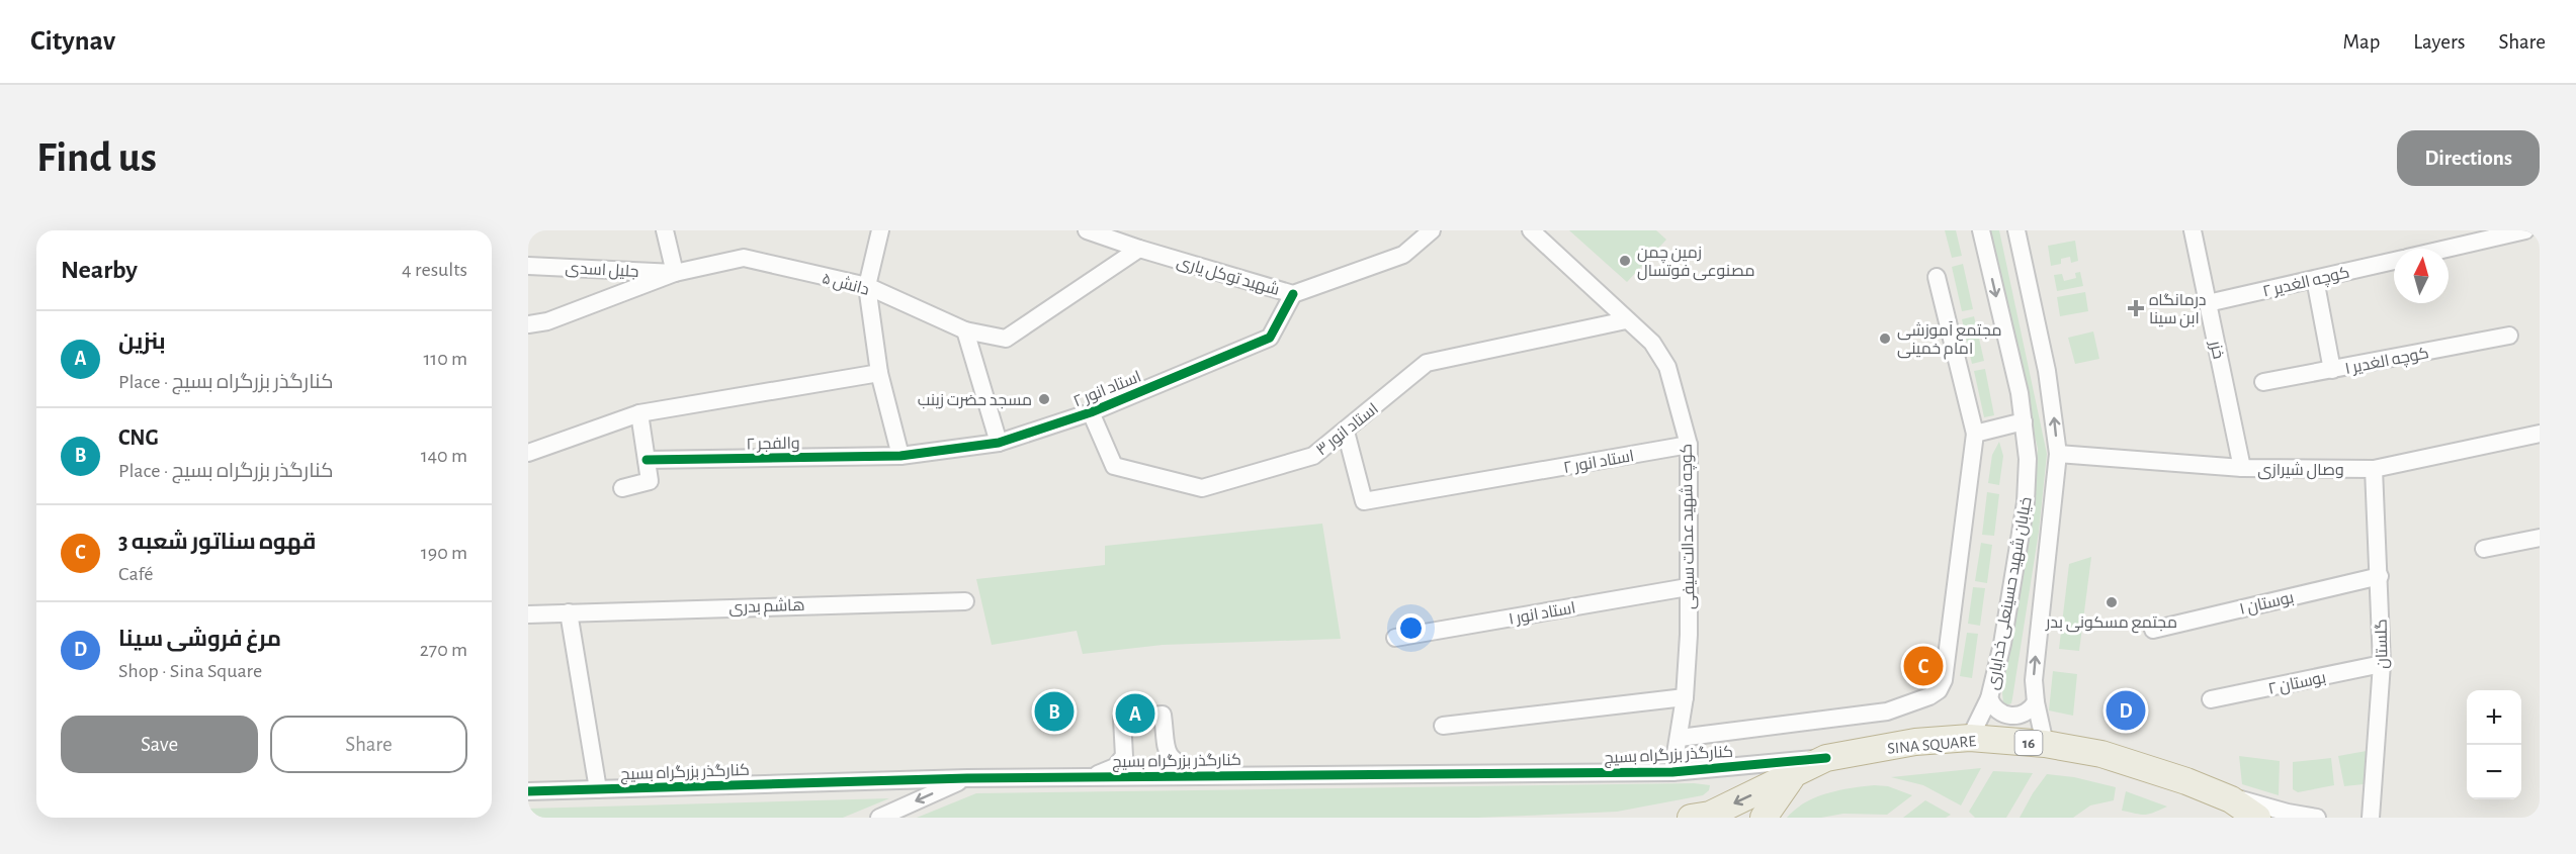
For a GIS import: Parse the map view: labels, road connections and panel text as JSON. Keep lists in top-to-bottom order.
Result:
{
  "streets": {
    "highway": ["16", "SINA SQUARE"],
    "street": [
      "جلیل اسدی",
      "شهید توکل یاری",
      "کوچه الغدیر ۲",
      "دانش ۵",
      "خزر",
      "کوچه الغدیر ۱",
      "استاد انور ۲",
      "استاد انور ۳",
      "والفجر ۲",
      "وصال شیرازی",
      "کوچه شهید عدالت سیفی",
      "خیابان شهید حسینعلی خدایاری",
      "بوستان ۱",
      "هاشم بدری",
      "استاد انور ۱",
      "گلستان",
      "بوستان ۲",
      "کنارگذر بزرگراه بسیج"
    ]
  },
  "crossings": [
    ["جلیل اسدی", "دانش ۵"],
    ["شهید توکل یاری", "دانش ۵"],
    ["شهید توکل یاری", "استاد انور ۲"],
    ["کوچه الغدیر ۲", "خزر"],
    ["خزر", "وصال شیرازی"],
    ["استاد انور ۲", "استاد انور ۳"],
    ["استاد انور ۲", "والفجر ۲"],
    ["استاد انور ۲", "کوچه شهید عدالت سیفی"],
    ["استاد انور ۳", "کوچه شهید عدالت سیفی"],
    ["وصال شیرازی", "خیابان شهید حسینعلی خدایاری"],
    ["وصال شیرازی", "گلستان"],
    ["کوچه شهید عدالت سیفی", "استاد انور ۱"],
    ["کوچه شهید عدالت سیفی", "کنارگذر بزرگراه بسیج"],
    ["خیابان شهید حسینعلی خدایاری", "SINA SQUARE"],
    ["بوستان ۱", "گلستان"],
    ["گلستان", "بوستان ۲"],
    ["16", "SINA SQUARE"],
    ["SINA SQUARE", "کنارگذر بزرگراه بسیج"]
  ],
  "places": {
    "other": [
      "زمین چمن مصنوعی فوتسال",
      "مجتمع آموزشی امام خمینی",
      "مسجد حضرت زینب",
      "مجتمع مسکونی بدر"
    ],
    "health": ["درمانگاه ابن سینا"]
  },
  "north": "top",
  "page": {
    "header": "Citynav",
    "nav": ["Map", "Layers", "Share"],
    "buttons": [
      "Directions",
      ["Save", "Share"]
    ],
    "title": "Find us",
    "heading": ["Nearby", "4 results"],
    "list": [
      {
        "mark": "A",
        "name": "بنزین",
        "note": "Place · کنارگذر بزرگراه بسیج",
        "value": "110 m"
      },
      {
        "mark": "B",
        "name": "CNG",
        "note": "Place · کنارگذر بزرگراه بسیج",
        "value": "140 m"
      },
      {
        "mark": "C",
        "name": "قهوه سناتور شعبه 3",
        "note": "Café",
        "value": "190 m"
      },
      {
        "mark": "D",
        "name": "مرغ فروشی سینا",
        "note": "Shop · Sina Square",
        "value": "270 m"
      }
    ],
    "pins": [
      "C",
      "D",
      "B",
      "A"
    ],
    "map_buttons": ["+", "−"]
  }
}
